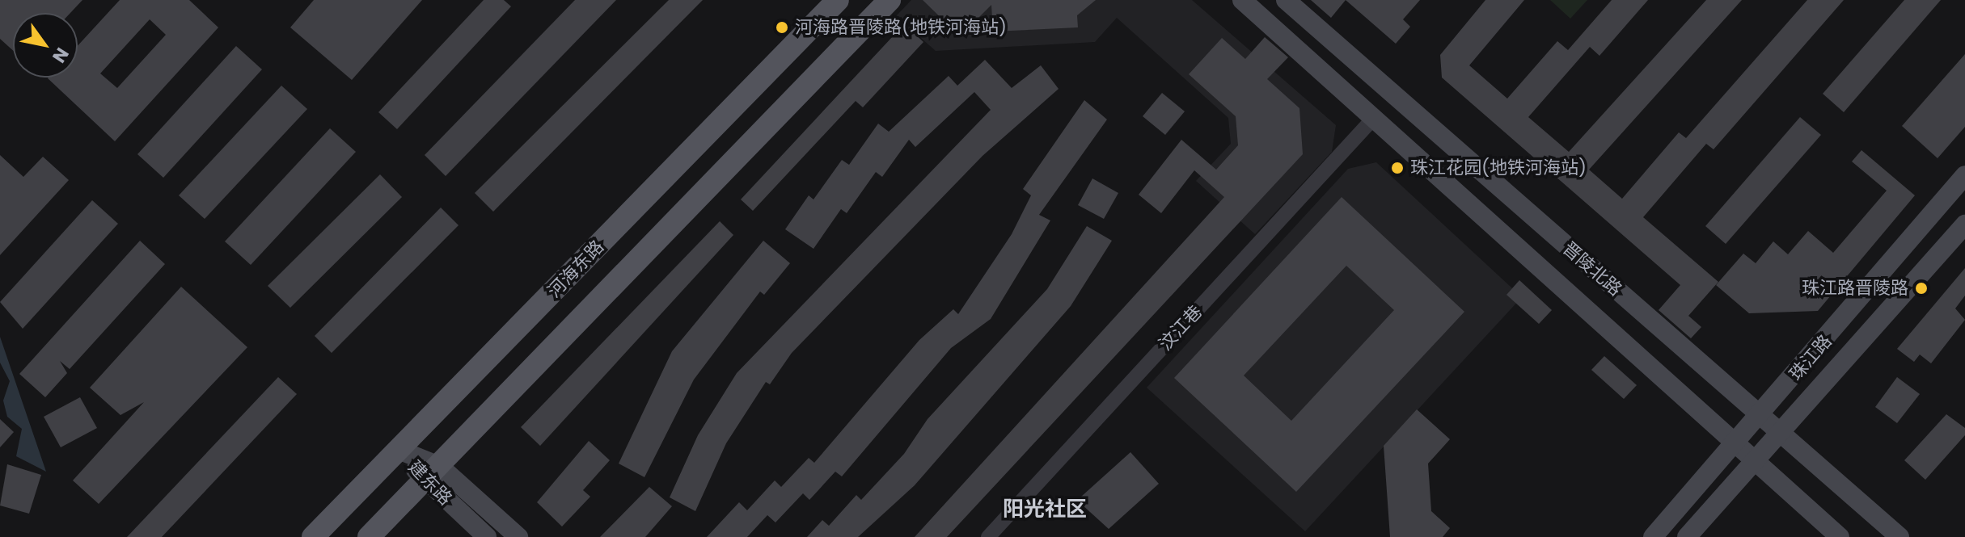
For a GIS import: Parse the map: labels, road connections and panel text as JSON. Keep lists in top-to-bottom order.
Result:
{
  "streets": {
    "main road": [
      "河海东路",
      "晋陵北路",
      "珠江路",
      "建东路"
    ],
    "street": ["汶江巷"]
  },
  "crossings": [
    ["河海东路", "建东路"],
    ["晋陵北路", "汶江巷"],
    ["晋陵北路", "珠江路"]
  ],
  "districts": ["阳光社区"],
  "places": ["河海路晋陵路(地铁河海站)", "珠江花园(地铁河海站)", "珠江路晋陵路"],
  "north": "bottom right"
}
